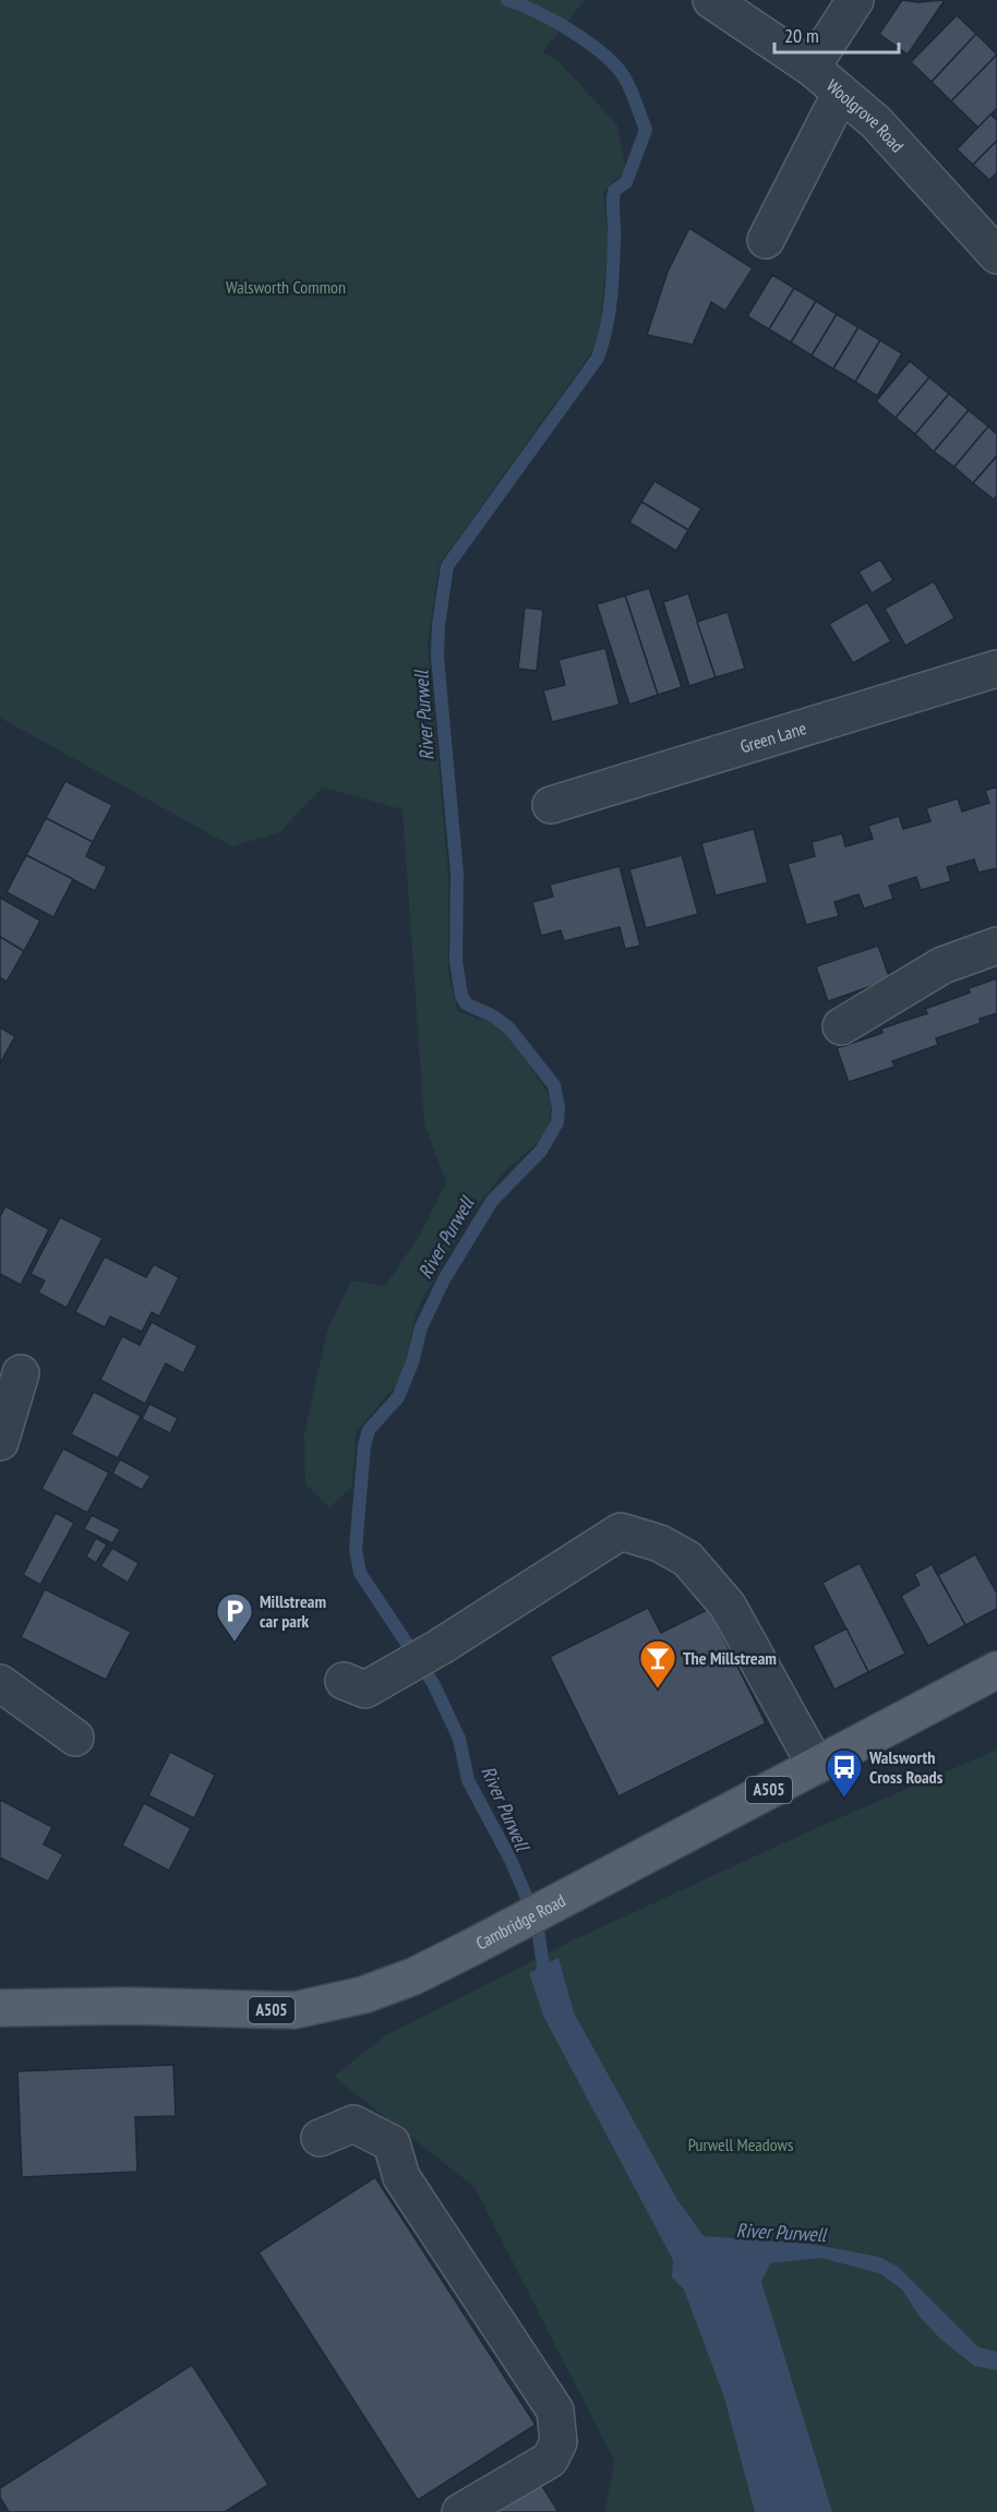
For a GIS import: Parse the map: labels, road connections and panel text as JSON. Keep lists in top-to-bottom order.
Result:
{
  "streets": {
    "main road": ["A505", "Cambridge Road"],
    "street": ["Woolgrove Road", "Green Lane"]
  },
  "water": ["River Purwell"],
  "parks": ["Walsworth Common", "Purwell Meadows"],
  "places": {
    "parking": ["Millstream car park"],
    "bar": ["The Millstream"],
    "bus stop": ["Walsworth Cross Roads"]
  },
  "scale_bar": "20 m"
}
